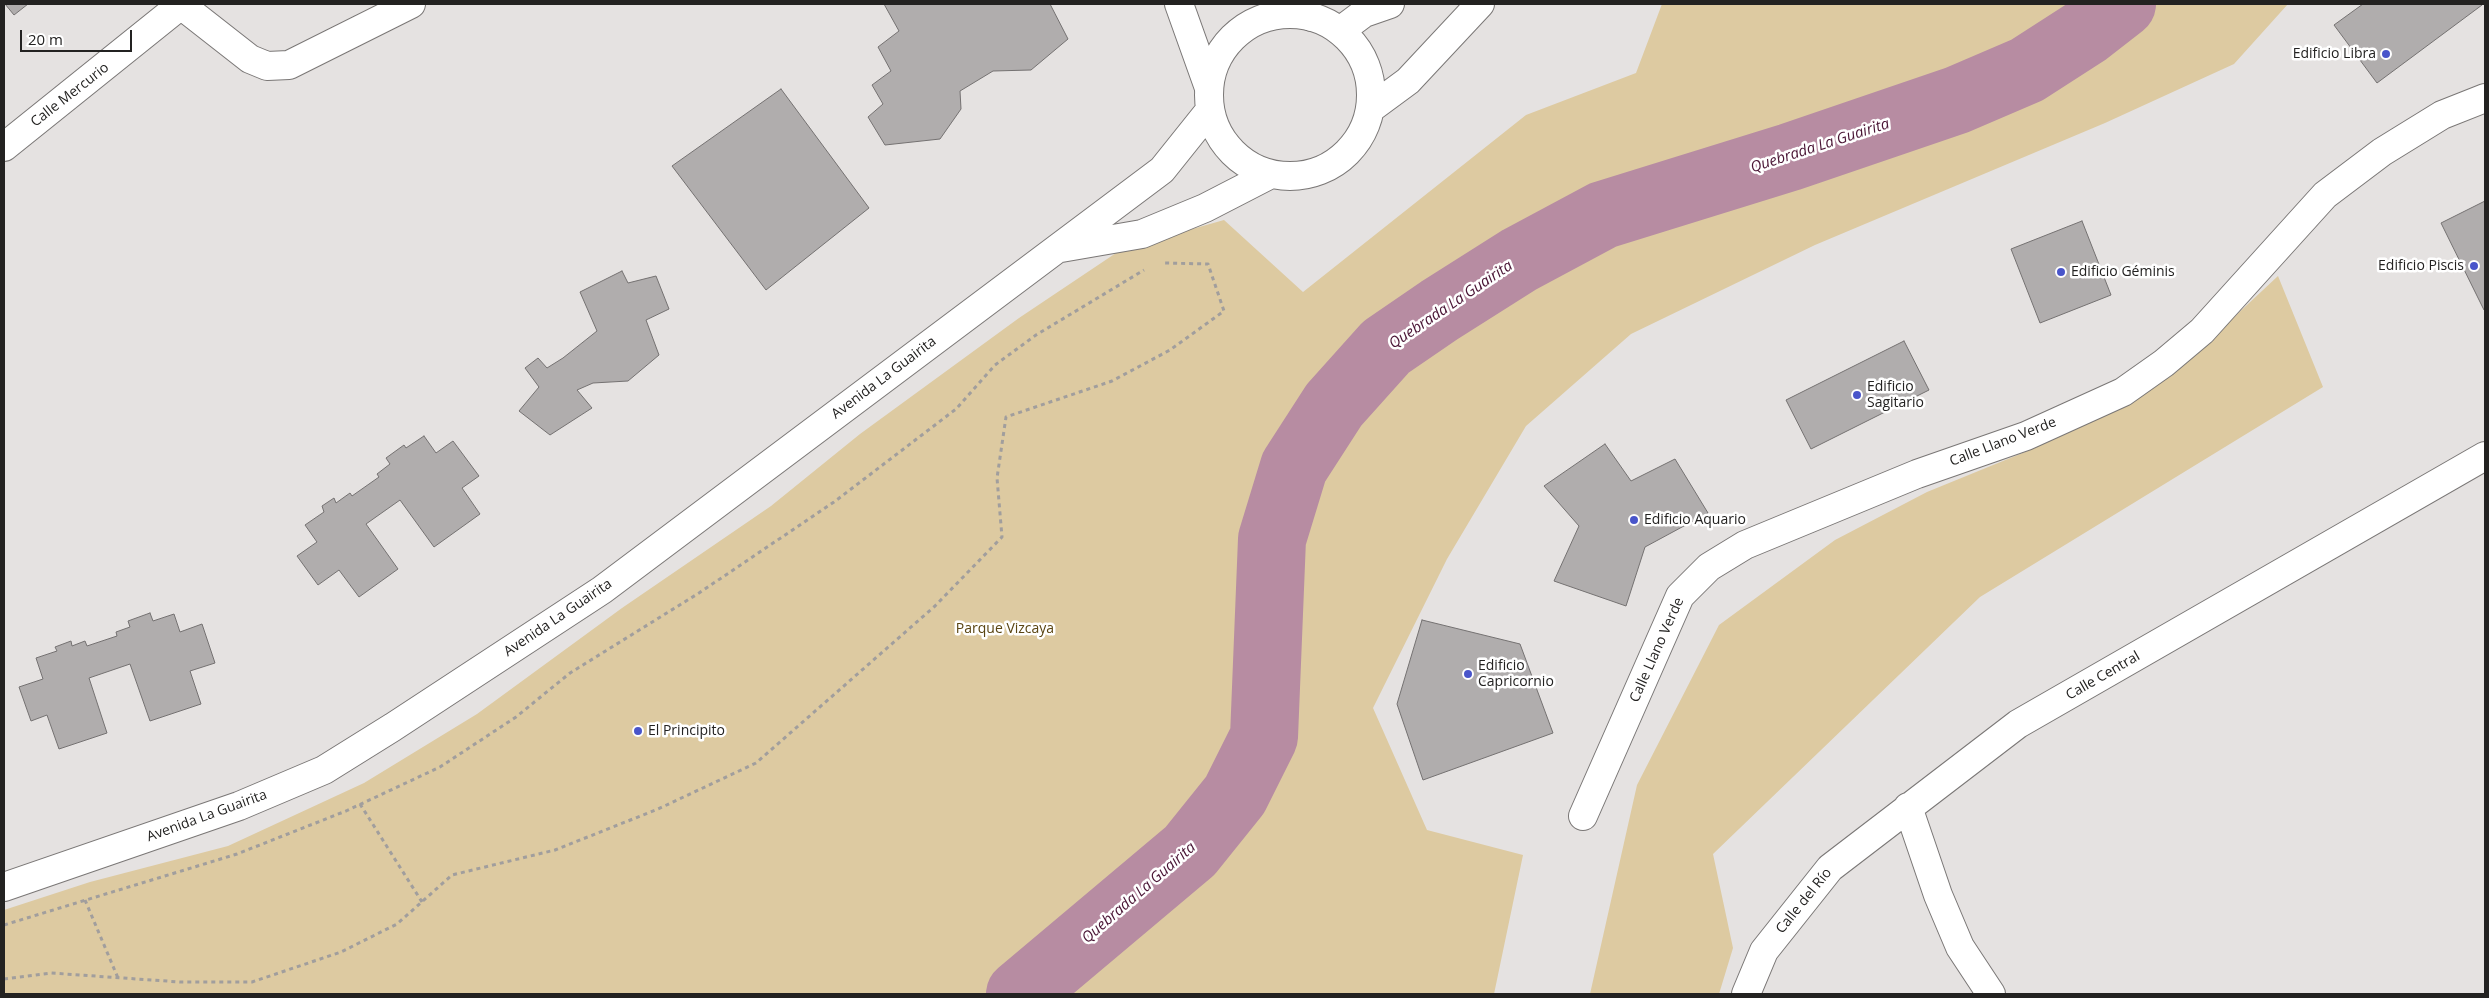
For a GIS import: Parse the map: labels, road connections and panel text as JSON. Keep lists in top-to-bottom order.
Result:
{
  "streets": {
    "street": [
      "Calle Mercurio",
      "Avenida La Guairita",
      "Calle Llano Verde",
      "Calle Central",
      "Calle del Río"
    ]
  },
  "crossings": [
    ["Calle Central", "Calle del Río"]
  ],
  "water": ["Quebrada La Guairita"],
  "parks": ["Parque Vizcaya"],
  "places": [
    "Edificio Libra",
    "Edificio Piscis",
    "Edificio Géminis",
    "Edificio Sagitario",
    "Edificio Aquario",
    "Edificio Capricornio",
    "El Principito"
  ],
  "scale_bar": "20 m"
}
